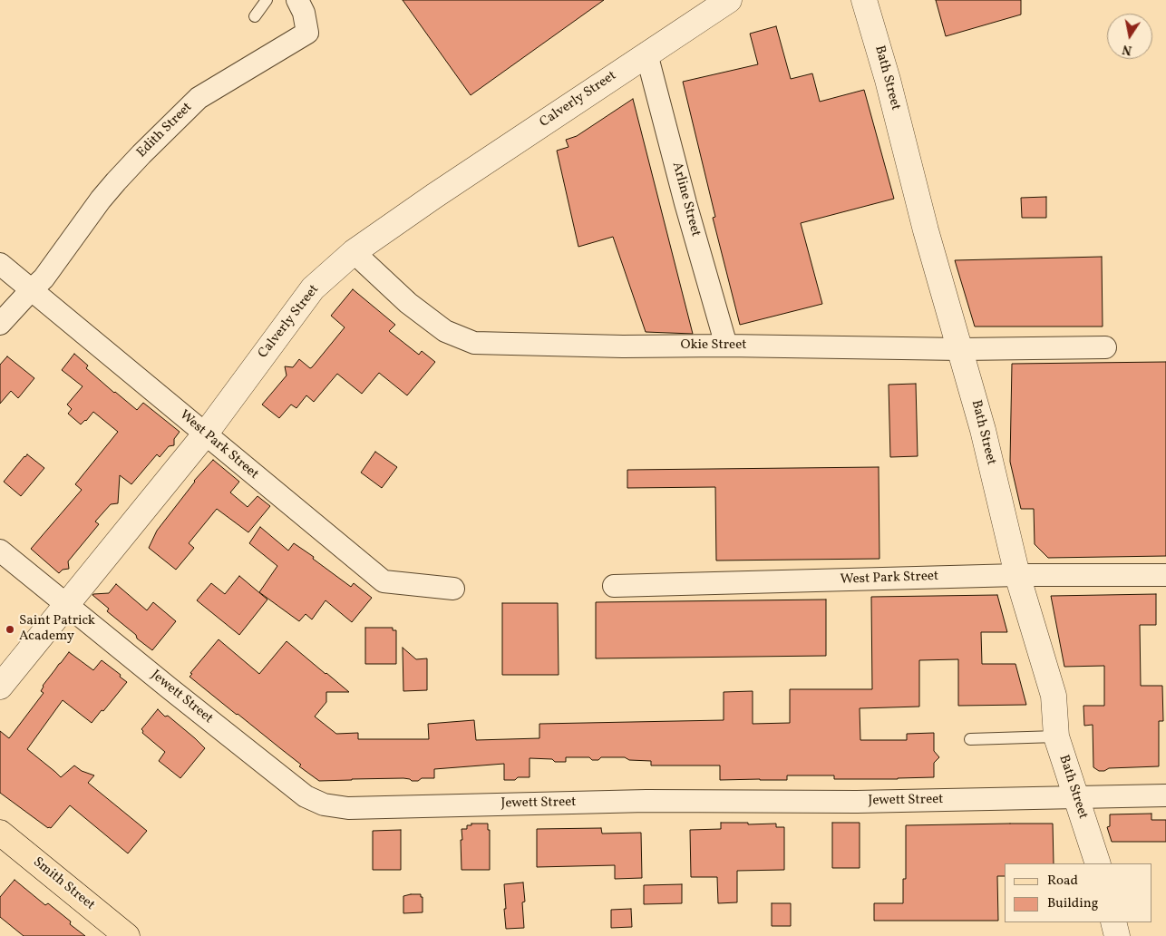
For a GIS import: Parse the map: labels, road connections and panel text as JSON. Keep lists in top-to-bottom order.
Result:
{
  "streets": {
    "main road": ["Smith Street"],
    "street": [
      "Bath Street",
      "Calverly Street",
      "Edith Street",
      "Arline Street",
      "Okie Street",
      "West Park Street",
      "Jewett Street"
    ]
  },
  "crossings": [
    ["Bath Street", "Okie Street"],
    ["Bath Street", "West Park Street"],
    ["Bath Street", "Jewett Street"],
    ["Calverly Street", "Arline Street"],
    ["Calverly Street", "Okie Street"],
    ["Calverly Street", "West Park Street"],
    ["Calverly Street", "Jewett Street"],
    ["Edith Street", "West Park Street"],
    ["Arline Street", "Okie Street"]
  ],
  "places": ["Saint Patrick Academy"],
  "legend": ["Road", "Building"],
  "north": "bottom"
}
